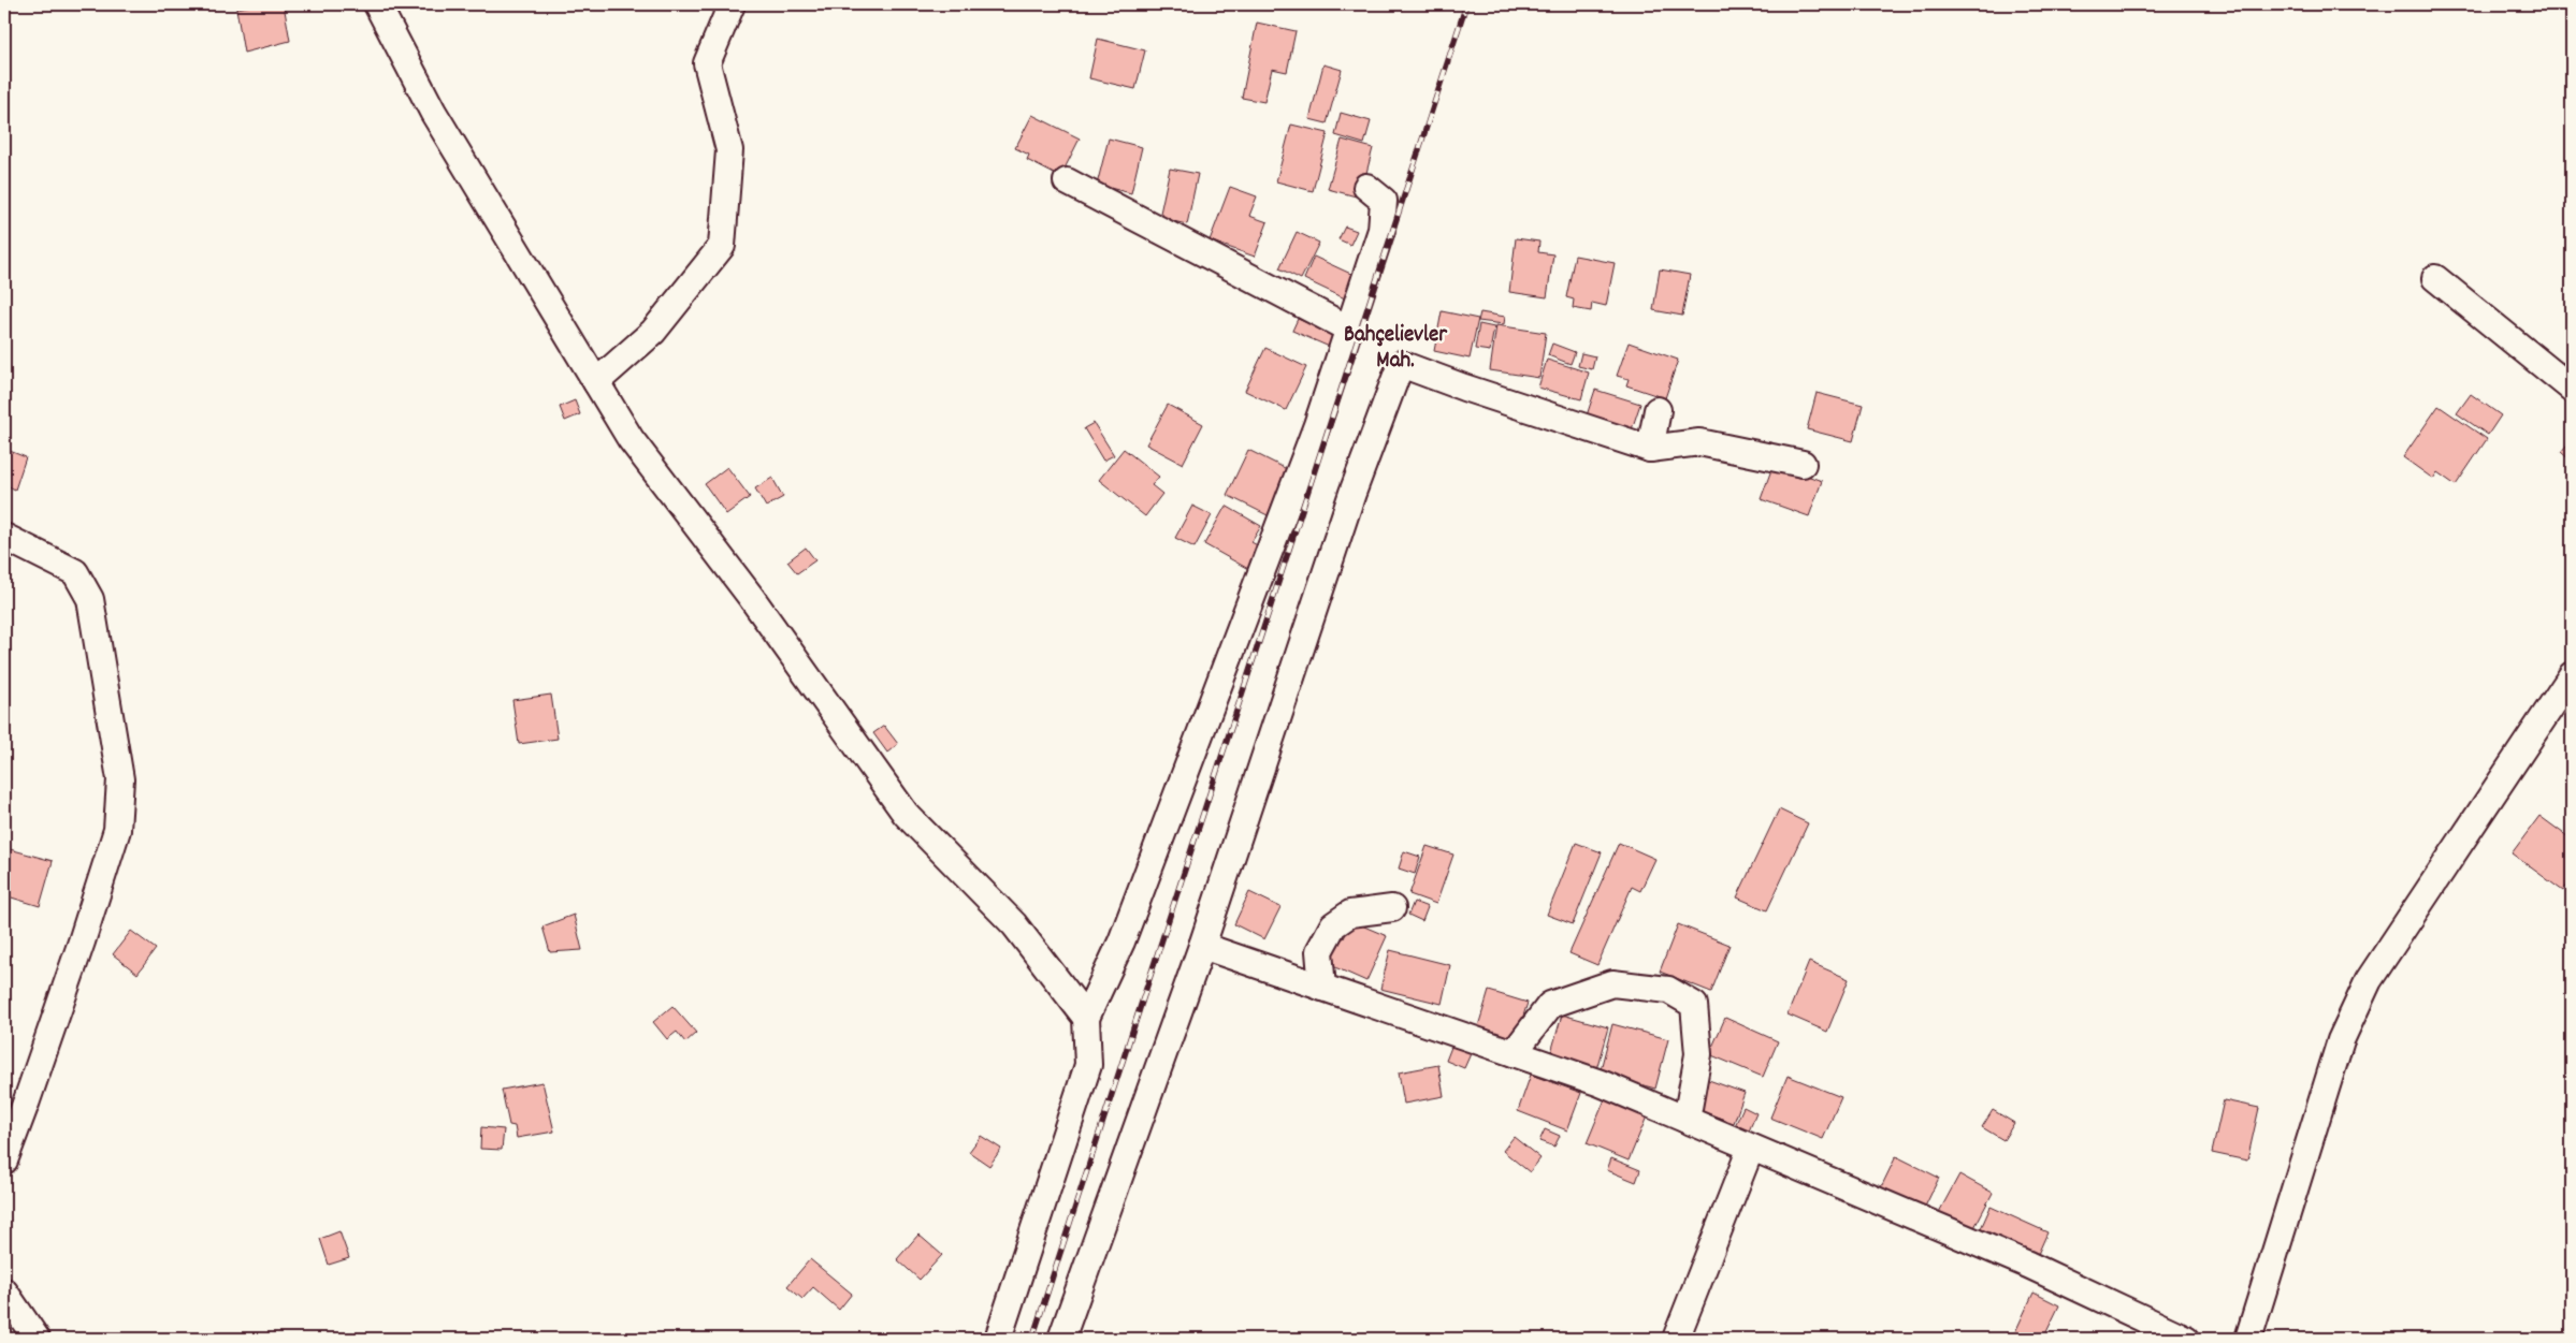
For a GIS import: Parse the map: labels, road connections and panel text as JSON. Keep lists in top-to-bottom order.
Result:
{
  "districts": ["Bahçelievler Mah."]
}
